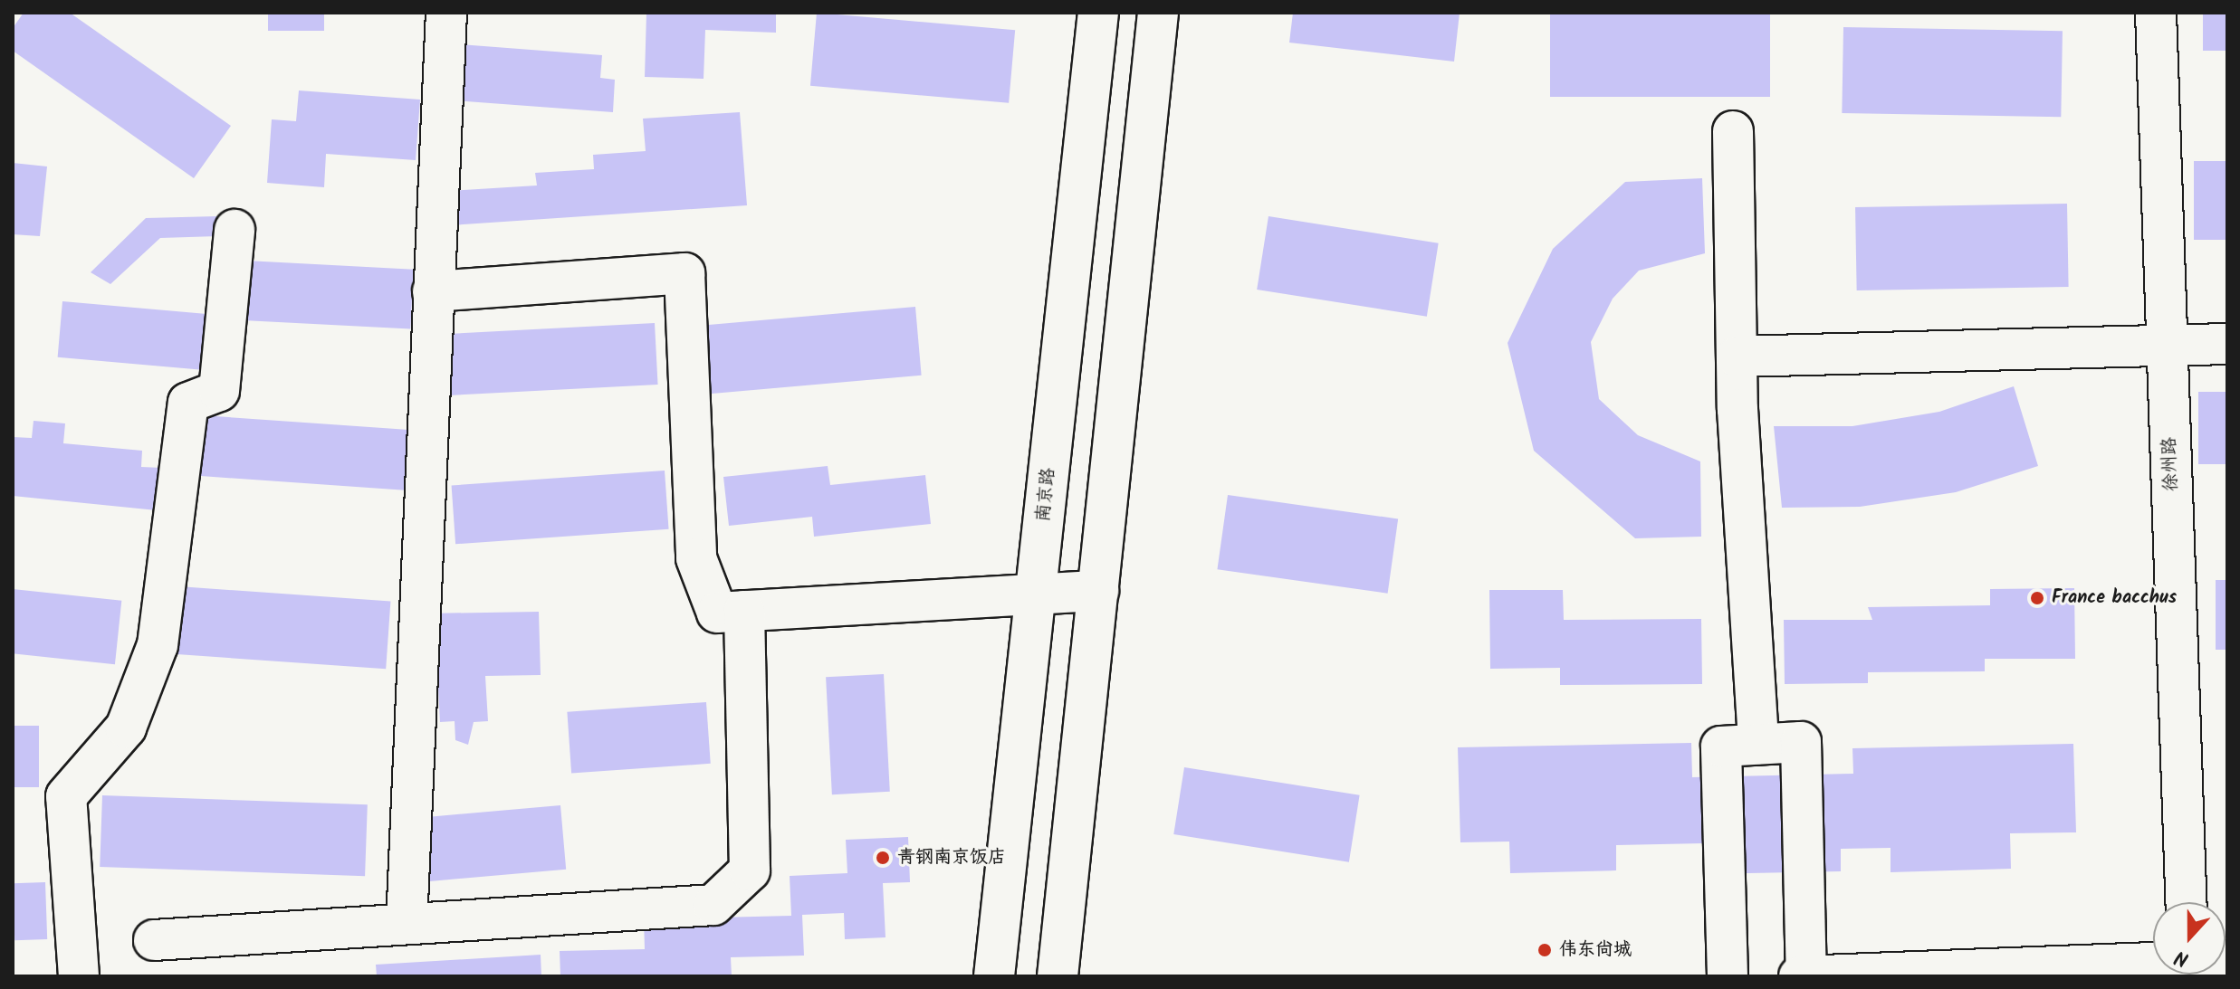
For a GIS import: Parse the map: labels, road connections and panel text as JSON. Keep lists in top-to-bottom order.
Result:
{
  "streets": {
    "street": ["徐州路", "南京路"]
  },
  "places": ["France bacchus", "青钢南京饭店", "伟东尚城"],
  "north": "bottom"
}
